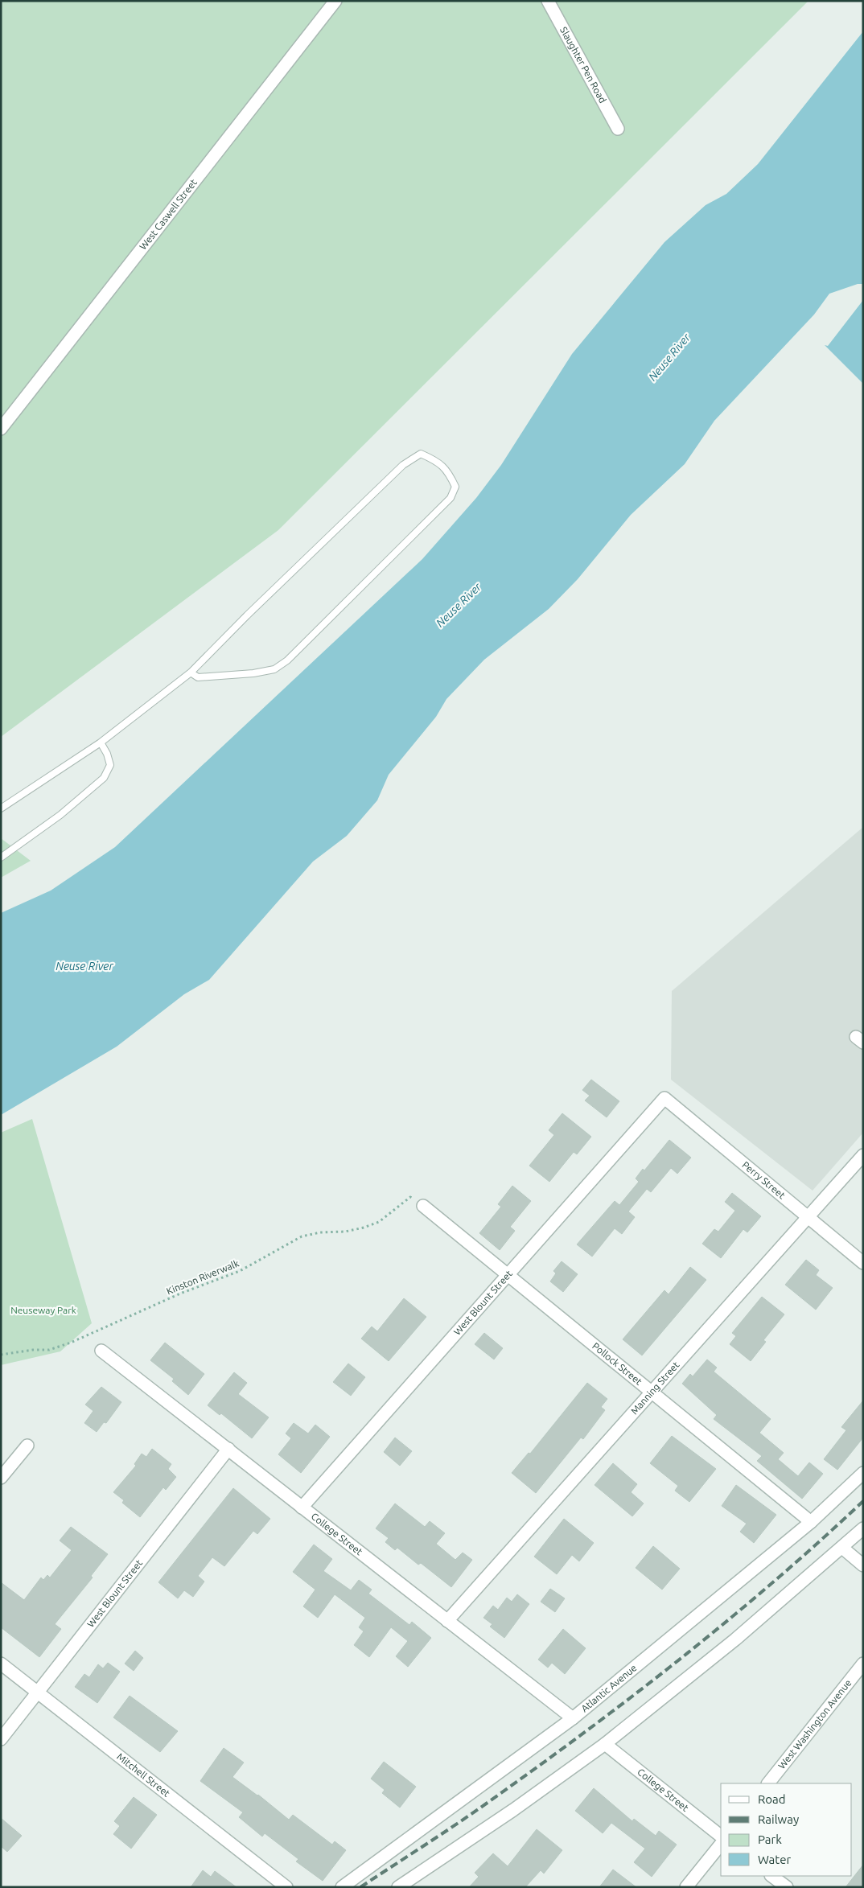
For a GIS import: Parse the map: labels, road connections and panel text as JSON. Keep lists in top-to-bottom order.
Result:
{
  "streets": {
    "street": [
      "Slaughter Pen Road",
      "West Caswell Street",
      "Perry Street",
      "West Blount Street",
      "Pollock Street",
      "Manning Street",
      "College Street",
      "Atlantic Avenue",
      "West Washington Avenue",
      "Mitchell Street"
    ],
    "path": ["Kinston Riverwalk"]
  },
  "crossings": [
    ["Perry Street", "West Blount Street"],
    ["Perry Street", "Manning Street"],
    ["Kinston Riverwalk", "Pollock Street"],
    ["West Blount Street", "Pollock Street"],
    ["West Blount Street", "College Street"],
    ["West Blount Street", "Mitchell Street"],
    ["Pollock Street", "Manning Street"],
    ["Pollock Street", "Atlantic Avenue"],
    ["Manning Street", "College Street"],
    ["College Street", "Atlantic Avenue"]
  ],
  "water": ["Neuse River"],
  "parks": ["Neuseway Park"],
  "legend": [
    "Road",
    "Railway",
    "Park",
    "Water"
  ]
}
